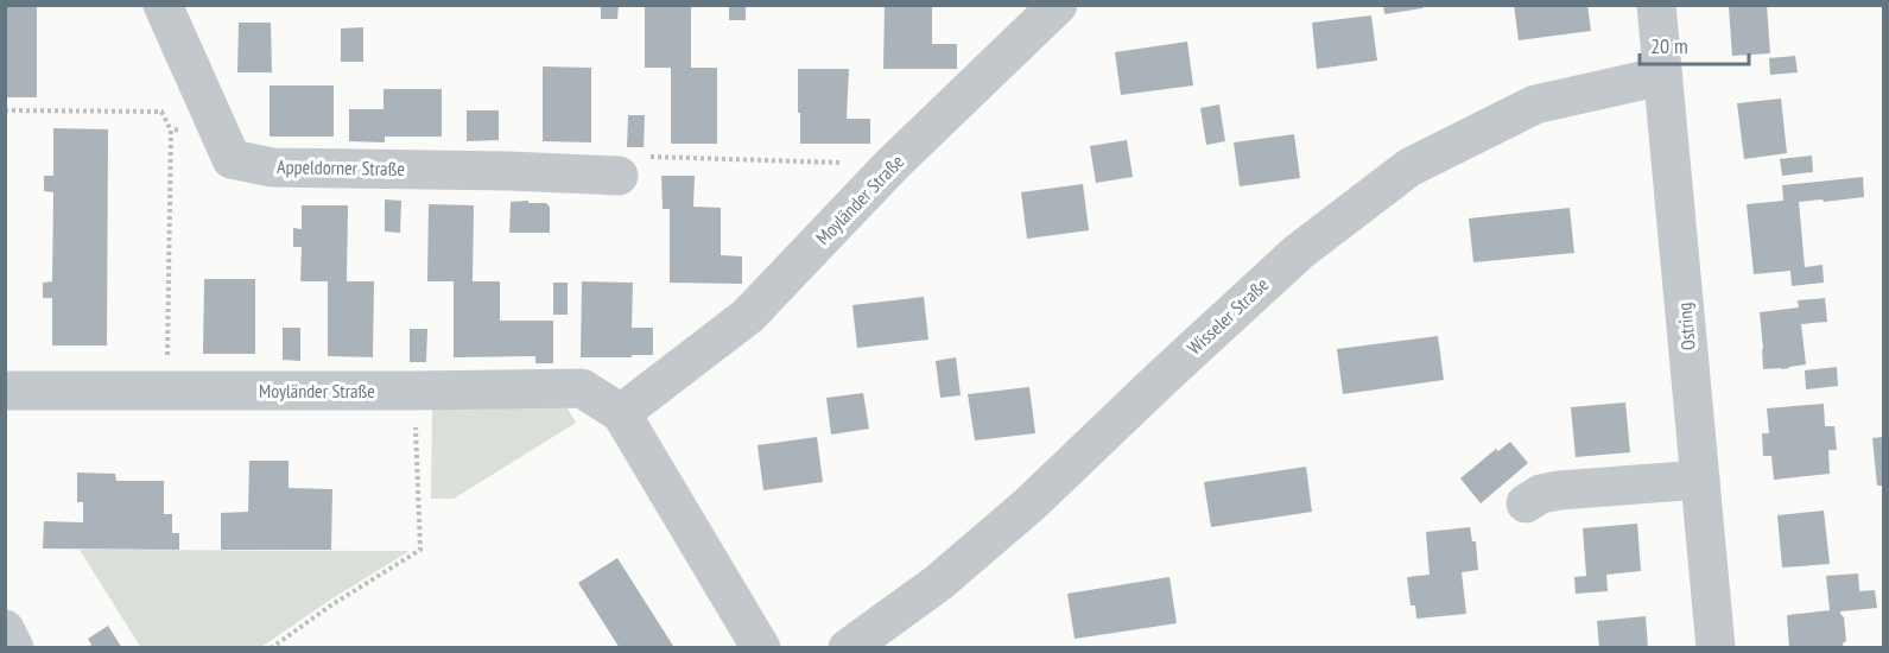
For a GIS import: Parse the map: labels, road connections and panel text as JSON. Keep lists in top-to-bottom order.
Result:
{
  "streets": {
    "street": [
      "Appeldorner Straße",
      "Moyländer Straße",
      "Wisseler Straße",
      "Ostring"
    ]
  },
  "crossings": [
    ["Wisseler Straße", "Ostring"]
  ],
  "scale_bar": "20 m"
}
